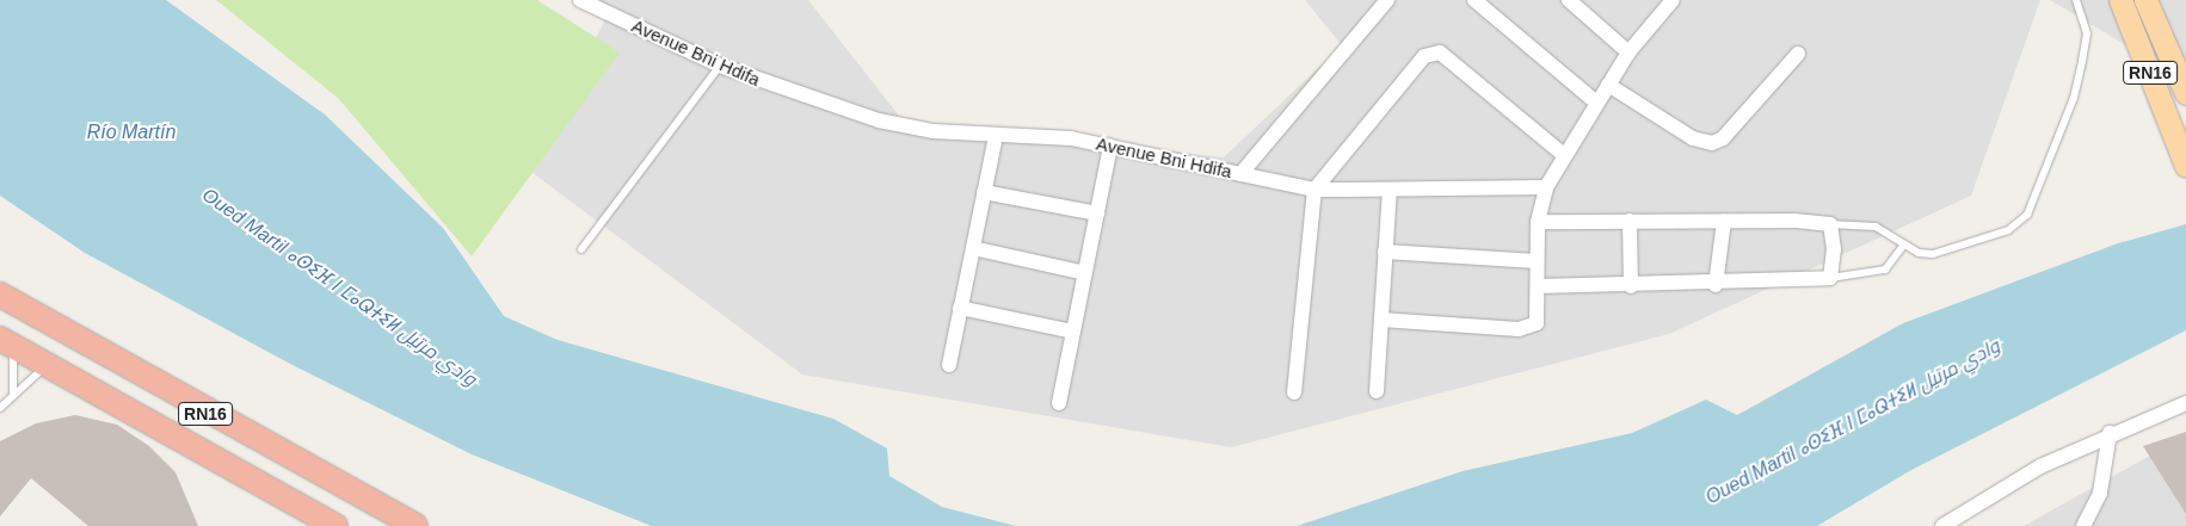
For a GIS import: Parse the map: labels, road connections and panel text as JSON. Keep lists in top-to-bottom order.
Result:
{
  "streets": {
    "highway": ["RN16"],
    "street": ["Avenue Bni Hdifa"]
  },
  "water": ["Río Martín", "Oued Martil ⴰⵙⵉⴼ ⵏ ⵎⴰⵕⵜⵉⵍ وادي مرتيل"]
}
